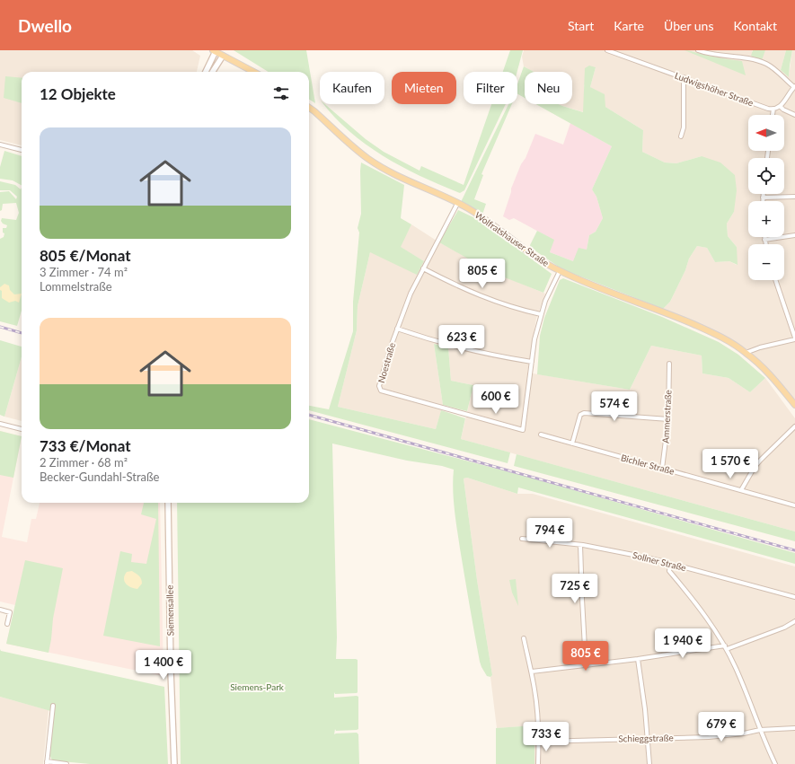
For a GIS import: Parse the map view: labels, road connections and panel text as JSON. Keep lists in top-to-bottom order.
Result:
{
  "streets": {
    "main road": ["Wolfratshauser Straße", "Siemensallee"],
    "street": [
      "Ludwigshöher Straße",
      "Noestraße",
      "Ammerstraße",
      "Bichler Straße",
      "Sollner Straße",
      "Schieggstraße"
    ]
  },
  "crossings": [
    ["Wolfratshauser Straße", "Noestraße"],
    ["Ammerstraße", "Bichler Straße"]
  ],
  "parks": ["Siemens-Park"],
  "north": "left",
  "page": {
    "header": "Dwello",
    "nav": [
      "Start",
      "Karte",
      "Über uns",
      "Kontakt"
    ],
    "chip": [
      "Kaufen",
      "Mieten",
      "Filter",
      "Neu"
    ],
    "heading": "12 Objekte",
    "map_buttons": ["+", "−"],
    "list": [
      {
        "name": "805 €/Monat",
        "note": "3 Zimmer · 74 m² · Lommelstraße"
      },
      {
        "name": "733 €/Monat",
        "note": "2 Zimmer · 68 m² · Becker-Gundahl-Straße"
      }
    ],
    "price": [
      "805 €",
      "623 €",
      "600 €",
      "574 €",
      "1 570 €",
      "794 €",
      "725 €",
      "1 940 €",
      "805 €",
      "1 400 €",
      "679 €",
      "733 €"
    ]
  }
}
